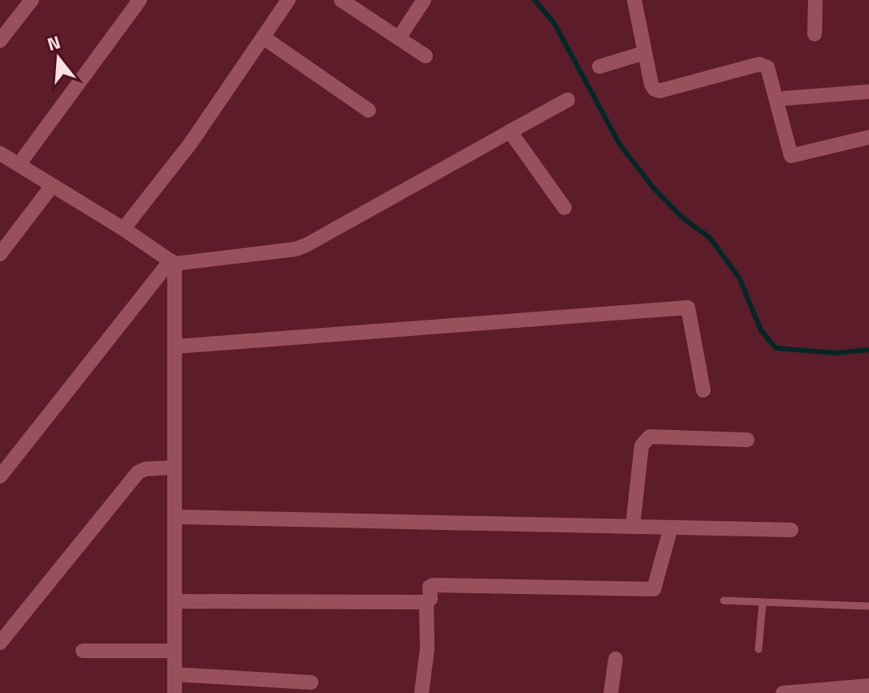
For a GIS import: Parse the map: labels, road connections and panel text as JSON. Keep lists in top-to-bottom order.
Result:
{
  "north": "top"
}
